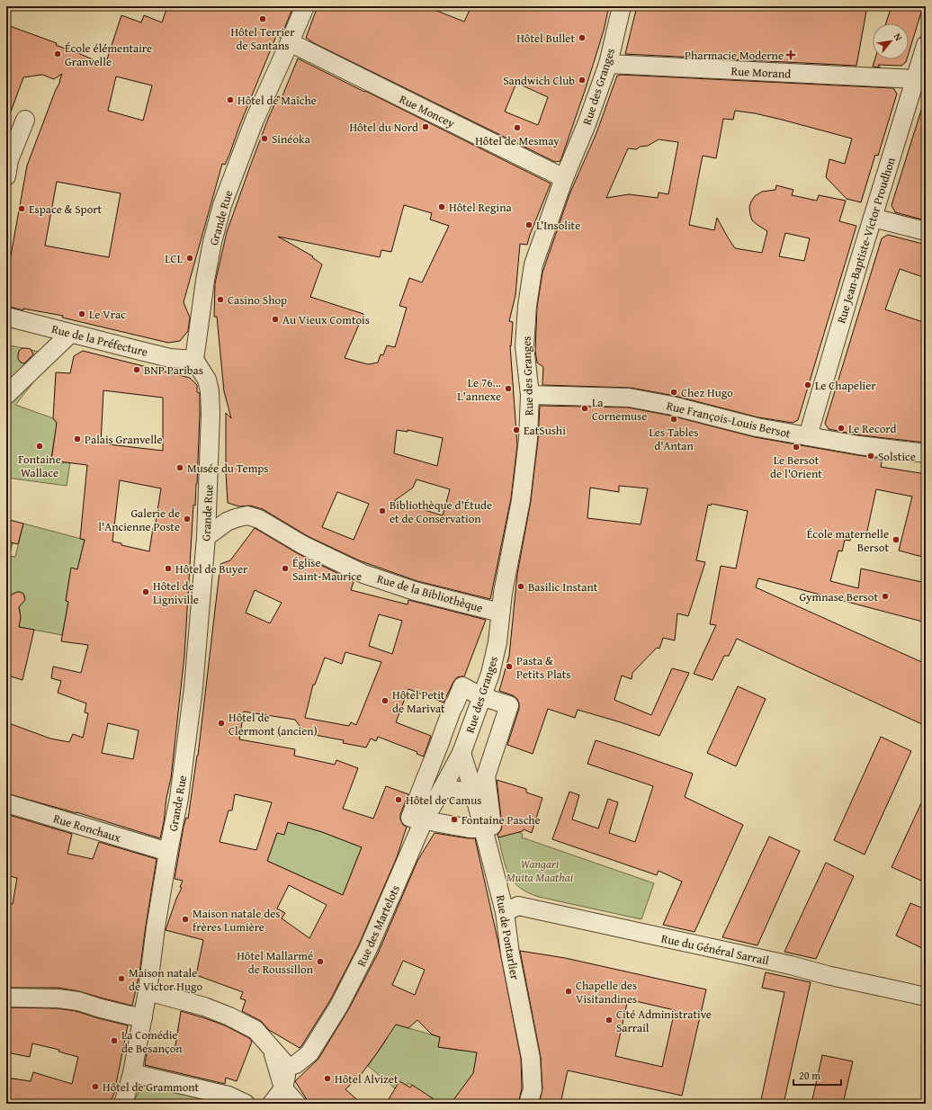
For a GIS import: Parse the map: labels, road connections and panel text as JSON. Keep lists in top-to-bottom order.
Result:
{
  "streets": {
    "street": [
      "Rue Morand",
      "Rue des Granges",
      "Rue Moncey",
      "Grande Rue",
      "Rue Jean-Baptiste-Victor Proudhon",
      "Rue de la Préfecture",
      "Rue François-Louis Bersot",
      "Rue de la Bibliothèque",
      "Rue Ronchaux",
      "Rue des Martelots",
      "Rue de Pontarlier",
      "Rue du Général Sarrail"
    ]
  },
  "crossings": [
    ["Rue Morand", "Rue des Granges"],
    ["Rue Morand", "Rue Jean-Baptiste-Victor Proudhon"],
    ["Rue des Granges", "Rue Moncey"],
    ["Rue des Granges", "Rue François-Louis Bersot"],
    ["Rue des Granges", "Rue de la Bibliothèque"],
    ["Rue des Granges", "Rue des Martelots"],
    ["Rue des Granges", "Rue de Pontarlier"],
    ["Rue Moncey", "Grande Rue"],
    ["Grande Rue", "Rue de la Préfecture"],
    ["Grande Rue", "Rue de la Bibliothèque"],
    ["Grande Rue", "Rue Ronchaux"],
    ["Rue Jean-Baptiste-Victor Proudhon", "Rue François-Louis Bersot"],
    ["Rue des Martelots", "Rue de Pontarlier"],
    ["Rue de Pontarlier", "Rue du Général Sarrail"]
  ],
  "parks": ["Wangari Muita Maathai"],
  "places": {
    "other": [
      "Hôtel Terrier de Santans",
      "Hôtel Bullet",
      "École élémentaire Granvelle",
      "Sandwich Club",
      "Hôtel de Maîche",
      "Hôtel du Nord",
      "Hôtel de Mesmay",
      "Sinéoka",
      "Hôtel Regina",
      "Espace & Sport",
      "L’Insolite",
      "LCL",
      "Casino Shop",
      "Le Vrac",
      "Au Vieux Comtois",
      "BNP Paribas",
      "Le Chapelier",
      "Le 76... L'annexe",
      "Chez Hugo",
      "La Cornemuse",
      "Les Tables d'Antan",
      "Le Record",
      "EatSushi",
      "Palais Granvelle",
      "Fontaine Wallace",
      "Le Bersot de l'Orient",
      "Solstice",
      "Musée du Temps",
      "Bibliothèque d'Étude et de Conservation",
      "Galerie de l'Ancienne Poste",
      "École maternelle Bersot",
      "Hôtel de Buyer",
      "Église Saint-Maurice",
      "Basilic Instant",
      "Hôtel de Ligniville",
      "Gymnase Bersot",
      "Pasta & Petits Plats",
      "Hôtel Petit de Marivat",
      "Hôtel de Clermont (ancien)",
      "Hôtel de Camus",
      "Fontaine Pasche",
      "Maison natale des frères Lumière",
      "Hôtel Mallarmé de Roussillon",
      "Maison natale de Victor Hugo",
      "Chapelle des Visitandines",
      "Cité Administrative Sarrail",
      "La Comédie de Besançon",
      "Hôtel Alvizet",
      "Hôtel de Grammont"
    ],
    "health": ["Pharmacie Moderne"]
  },
  "scale_bar": "20 m",
  "north": "top right"
}
